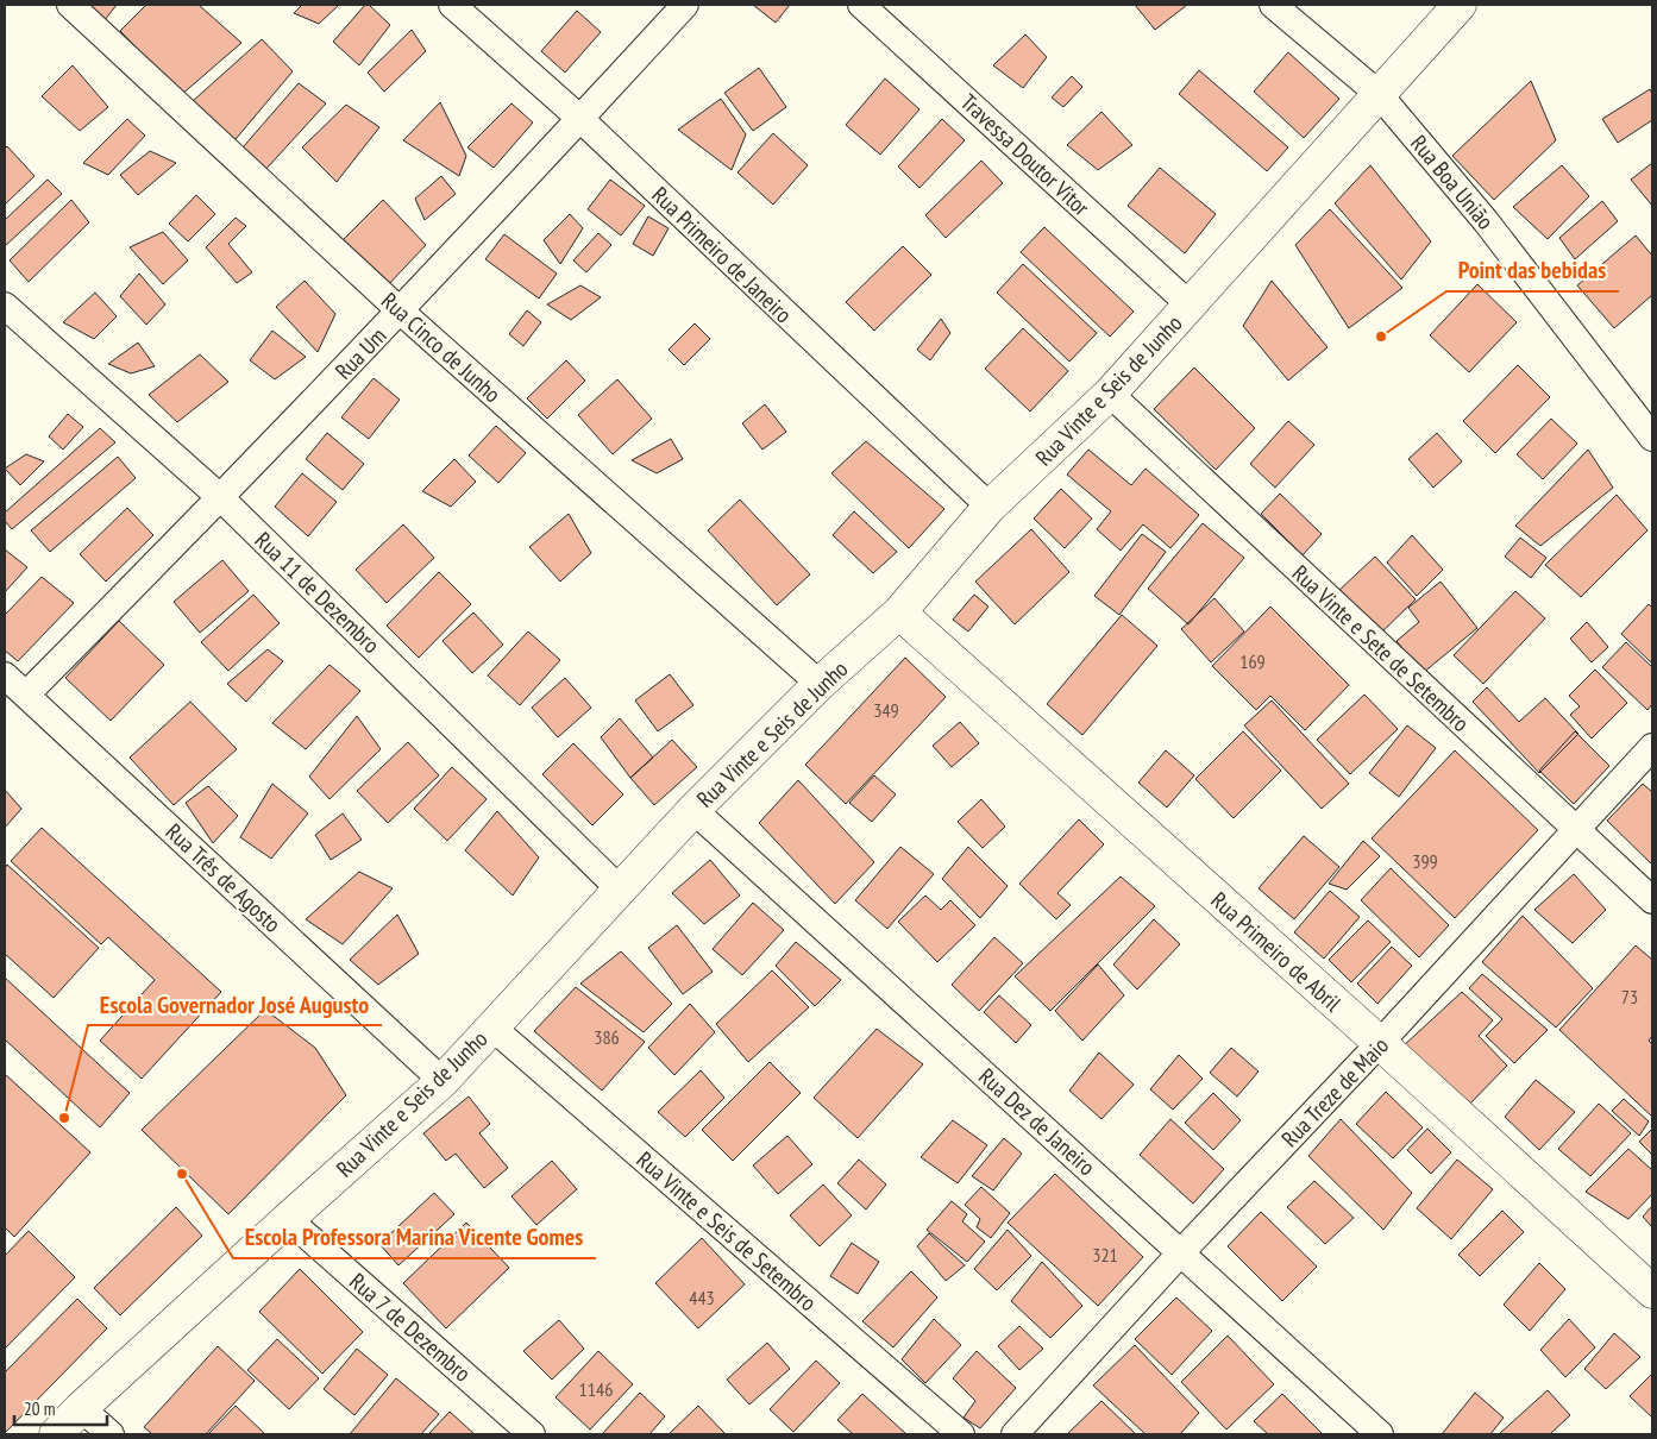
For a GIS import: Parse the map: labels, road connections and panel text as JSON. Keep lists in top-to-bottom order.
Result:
{
  "streets": {
    "street": [
      "Travessa Doutor Vitor",
      "Rua Boa União",
      "Rua Primeiro de Janeiro",
      "Rua Cinco de Junho",
      "Rua Um",
      "Rua Vinte e Seis de Junho",
      "Rua 11 de Dezembro",
      "Rua Vinte e Sete de Setembro",
      "Rua Três de Agosto",
      "Rua Primeiro de Abril",
      "Rua Treze de Maio",
      "Rua Dez de Janeiro",
      "Rua Vinte e Seis de Setembro",
      "Rua 7 de Dezembro"
    ]
  },
  "crossings": [
    ["Travessa Doutor Vitor", "Rua Vinte e Seis de Junho"],
    ["Rua Boa União", "Rua Vinte e Seis de Junho"],
    ["Rua Primeiro de Janeiro", "Rua Um"],
    ["Rua Primeiro de Janeiro", "Rua Vinte e Seis de Junho"],
    ["Rua Cinco de Junho", "Rua Um"],
    ["Rua Cinco de Junho", "Rua Vinte e Seis de Junho"],
    ["Rua Um", "Rua 11 de Dezembro"],
    ["Rua Um", "Rua Três de Agosto"],
    ["Rua Vinte e Seis de Junho", "Rua 11 de Dezembro"],
    ["Rua Vinte e Seis de Junho", "Rua Vinte e Sete de Setembro"],
    ["Rua Vinte e Seis de Junho", "Rua Três de Agosto"],
    ["Rua Vinte e Seis de Junho", "Rua Primeiro de Abril"],
    ["Rua Vinte e Seis de Junho", "Rua Dez de Janeiro"],
    ["Rua Vinte e Seis de Junho", "Rua Vinte e Seis de Setembro"],
    ["Rua Vinte e Seis de Junho", "Rua 7 de Dezembro"],
    ["Rua Vinte e Sete de Setembro", "Rua Treze de Maio"],
    ["Rua Primeiro de Abril", "Rua Treze de Maio"],
    ["Rua Treze de Maio", "Rua Dez de Janeiro"]
  ],
  "places": ["Point das bebidas", "Escola Governador José Augusto", "Escola Professora Marina Vicente Gomes"],
  "house_numbers": [
    "169",
    "349",
    "399",
    "73",
    "386",
    "321",
    "443",
    "1146"
  ],
  "scale_bar": "20 m"
}
